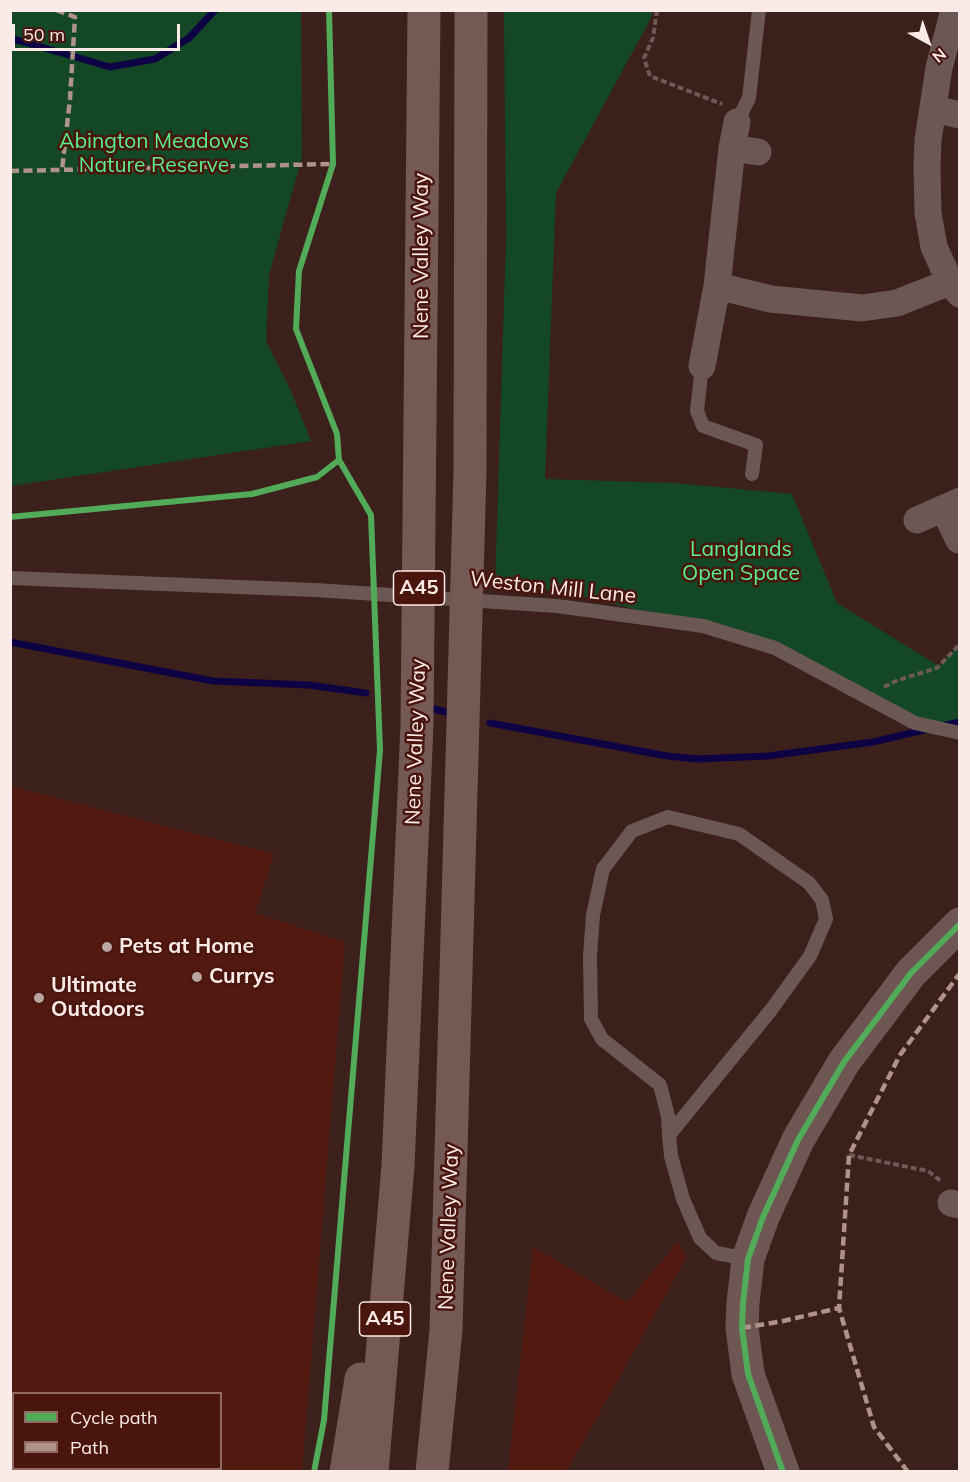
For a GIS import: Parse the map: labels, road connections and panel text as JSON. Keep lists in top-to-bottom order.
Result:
{
  "streets": {
    "highway": ["Nene Valley Way", "A45"],
    "lane": ["Weston Mill Lane"]
  },
  "parks": ["Abington Meadows Nature Reserve", "Langlands Open Space"],
  "places": ["Pets at Home", "Currys", "Ultimate Outdoors"],
  "legend": ["Cycle path", "Path"],
  "scale_bar": "50 m",
  "north": "bottom right"
}
